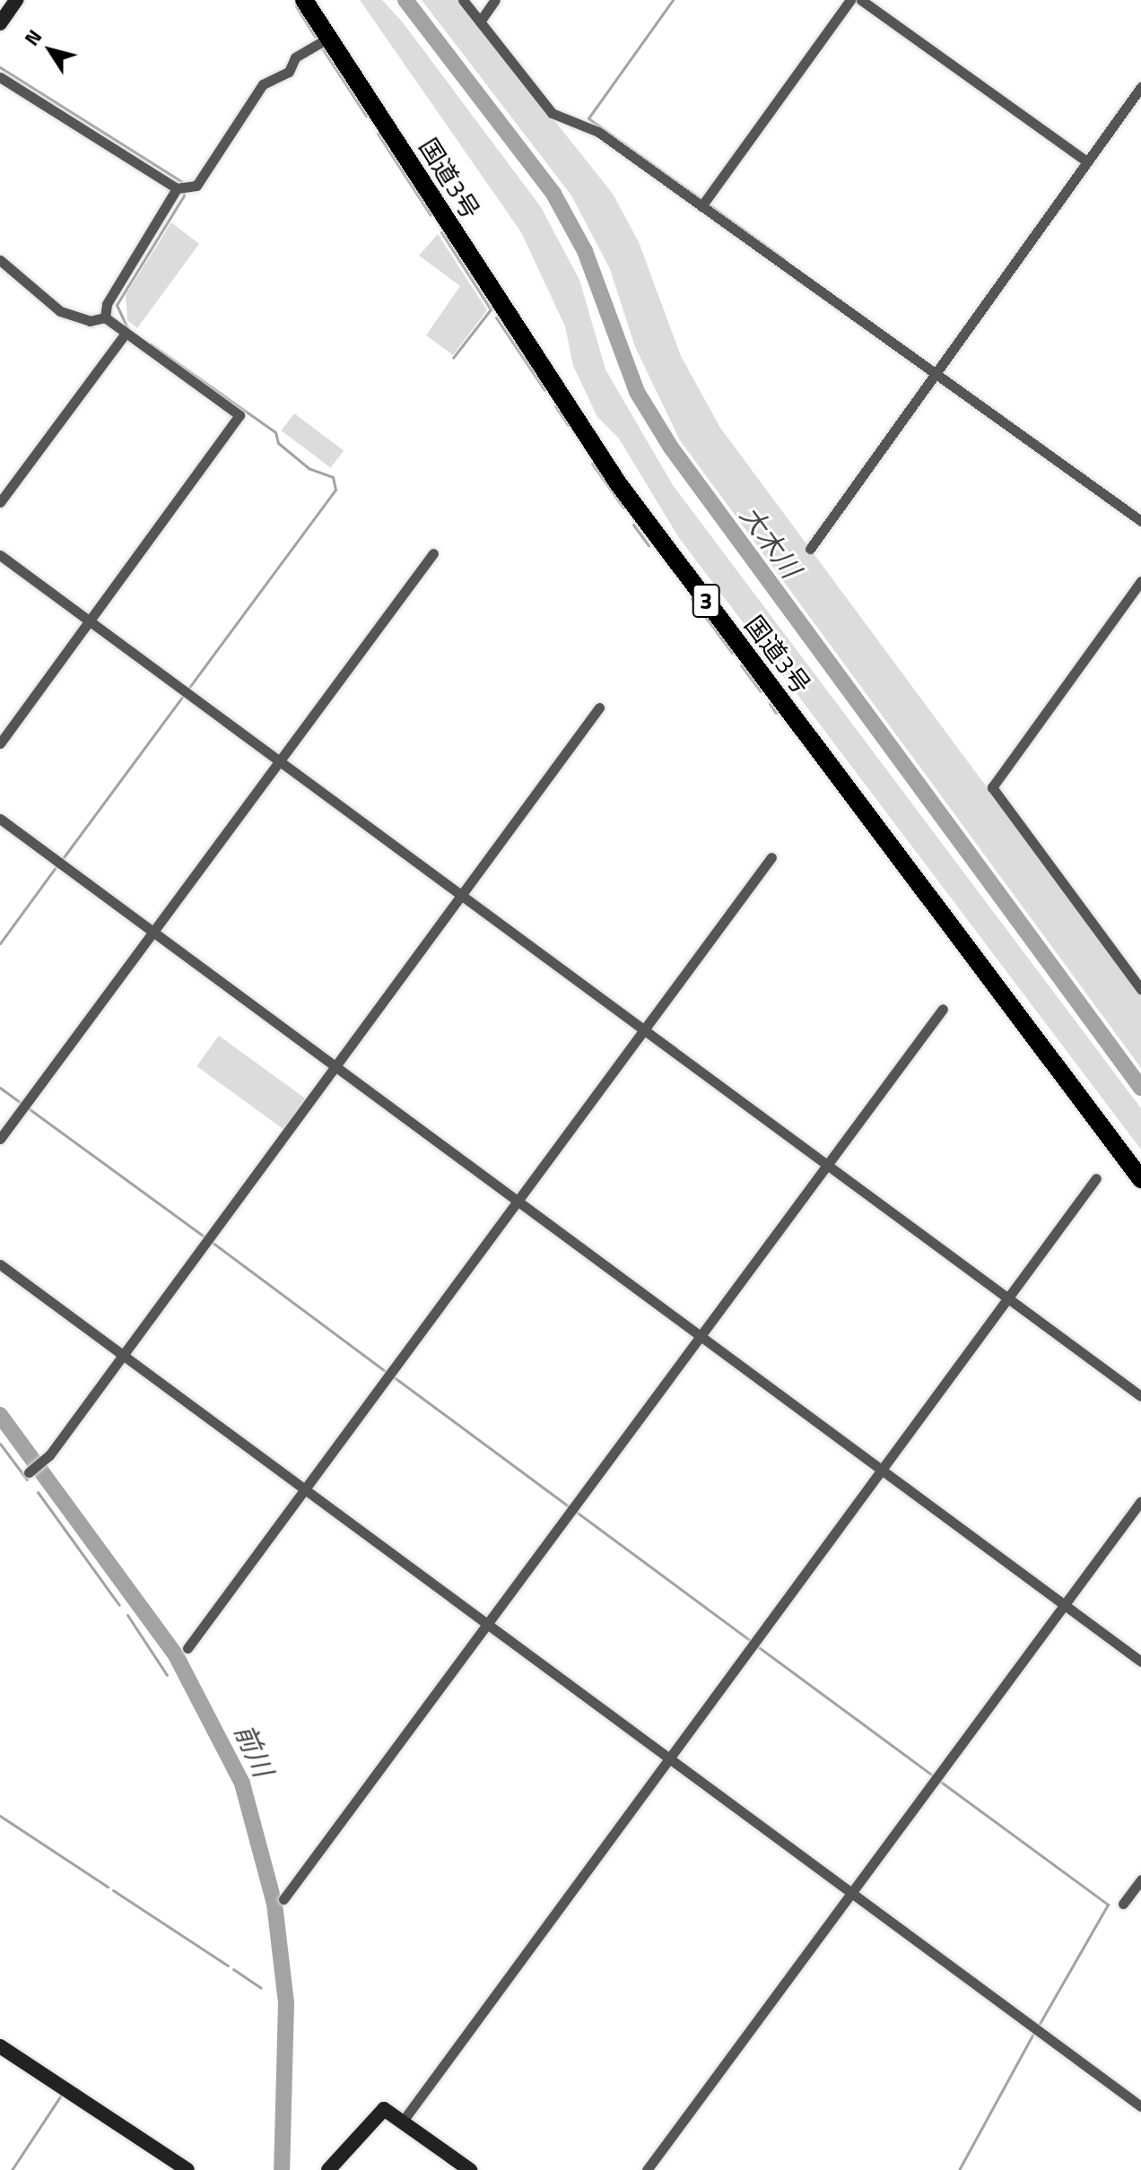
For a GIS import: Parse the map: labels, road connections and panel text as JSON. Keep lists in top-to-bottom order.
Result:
{
  "streets": {
    "highway": ["国道3号", "3"]
  },
  "water": ["大木川", "前川"],
  "north": "top left"
}
